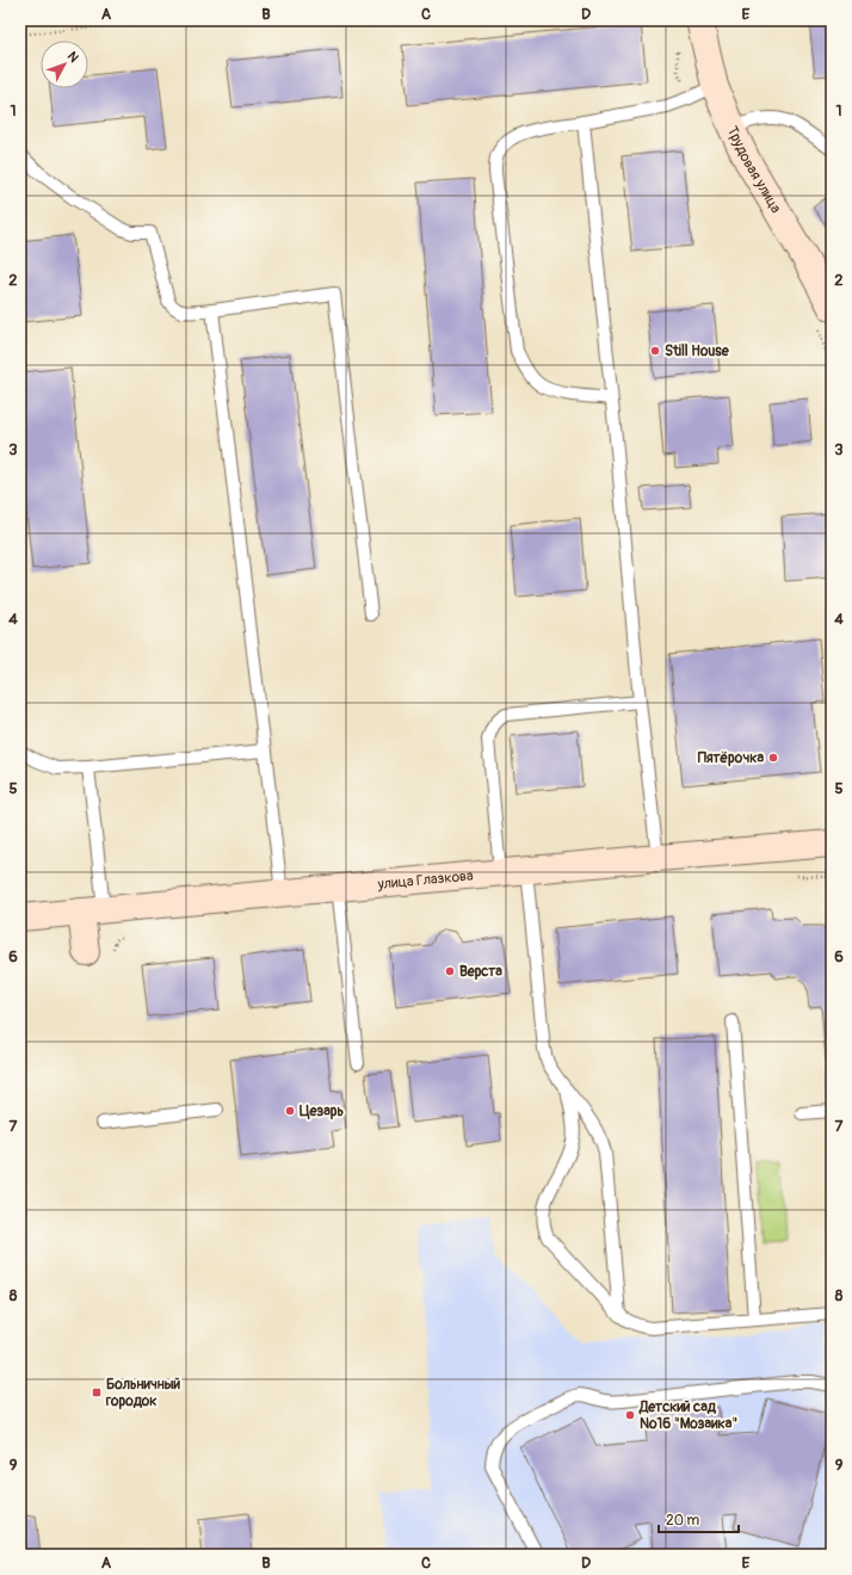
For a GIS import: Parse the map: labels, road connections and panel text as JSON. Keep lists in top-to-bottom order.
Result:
{
  "streets": {
    "street": ["Трудовая улица", "улица Глазкова"]
  },
  "places": {
    "other": [
      "Still House",
      "Пятёрочка",
      "Верста",
      "Цезарь",
      "Детский сад №16 \"Мозаика\""
    ],
    "transit": ["Больничный городок"]
  },
  "scale_bar": "20 m",
  "north": "top right",
  "grid": {
    "columns": [
      "A",
      "B",
      "C",
      "D",
      "E"
    ],
    "rows": [
      "1",
      "2",
      "3",
      "4",
      "5",
      "6",
      "7",
      "8",
      "9"
    ]
  }
}
